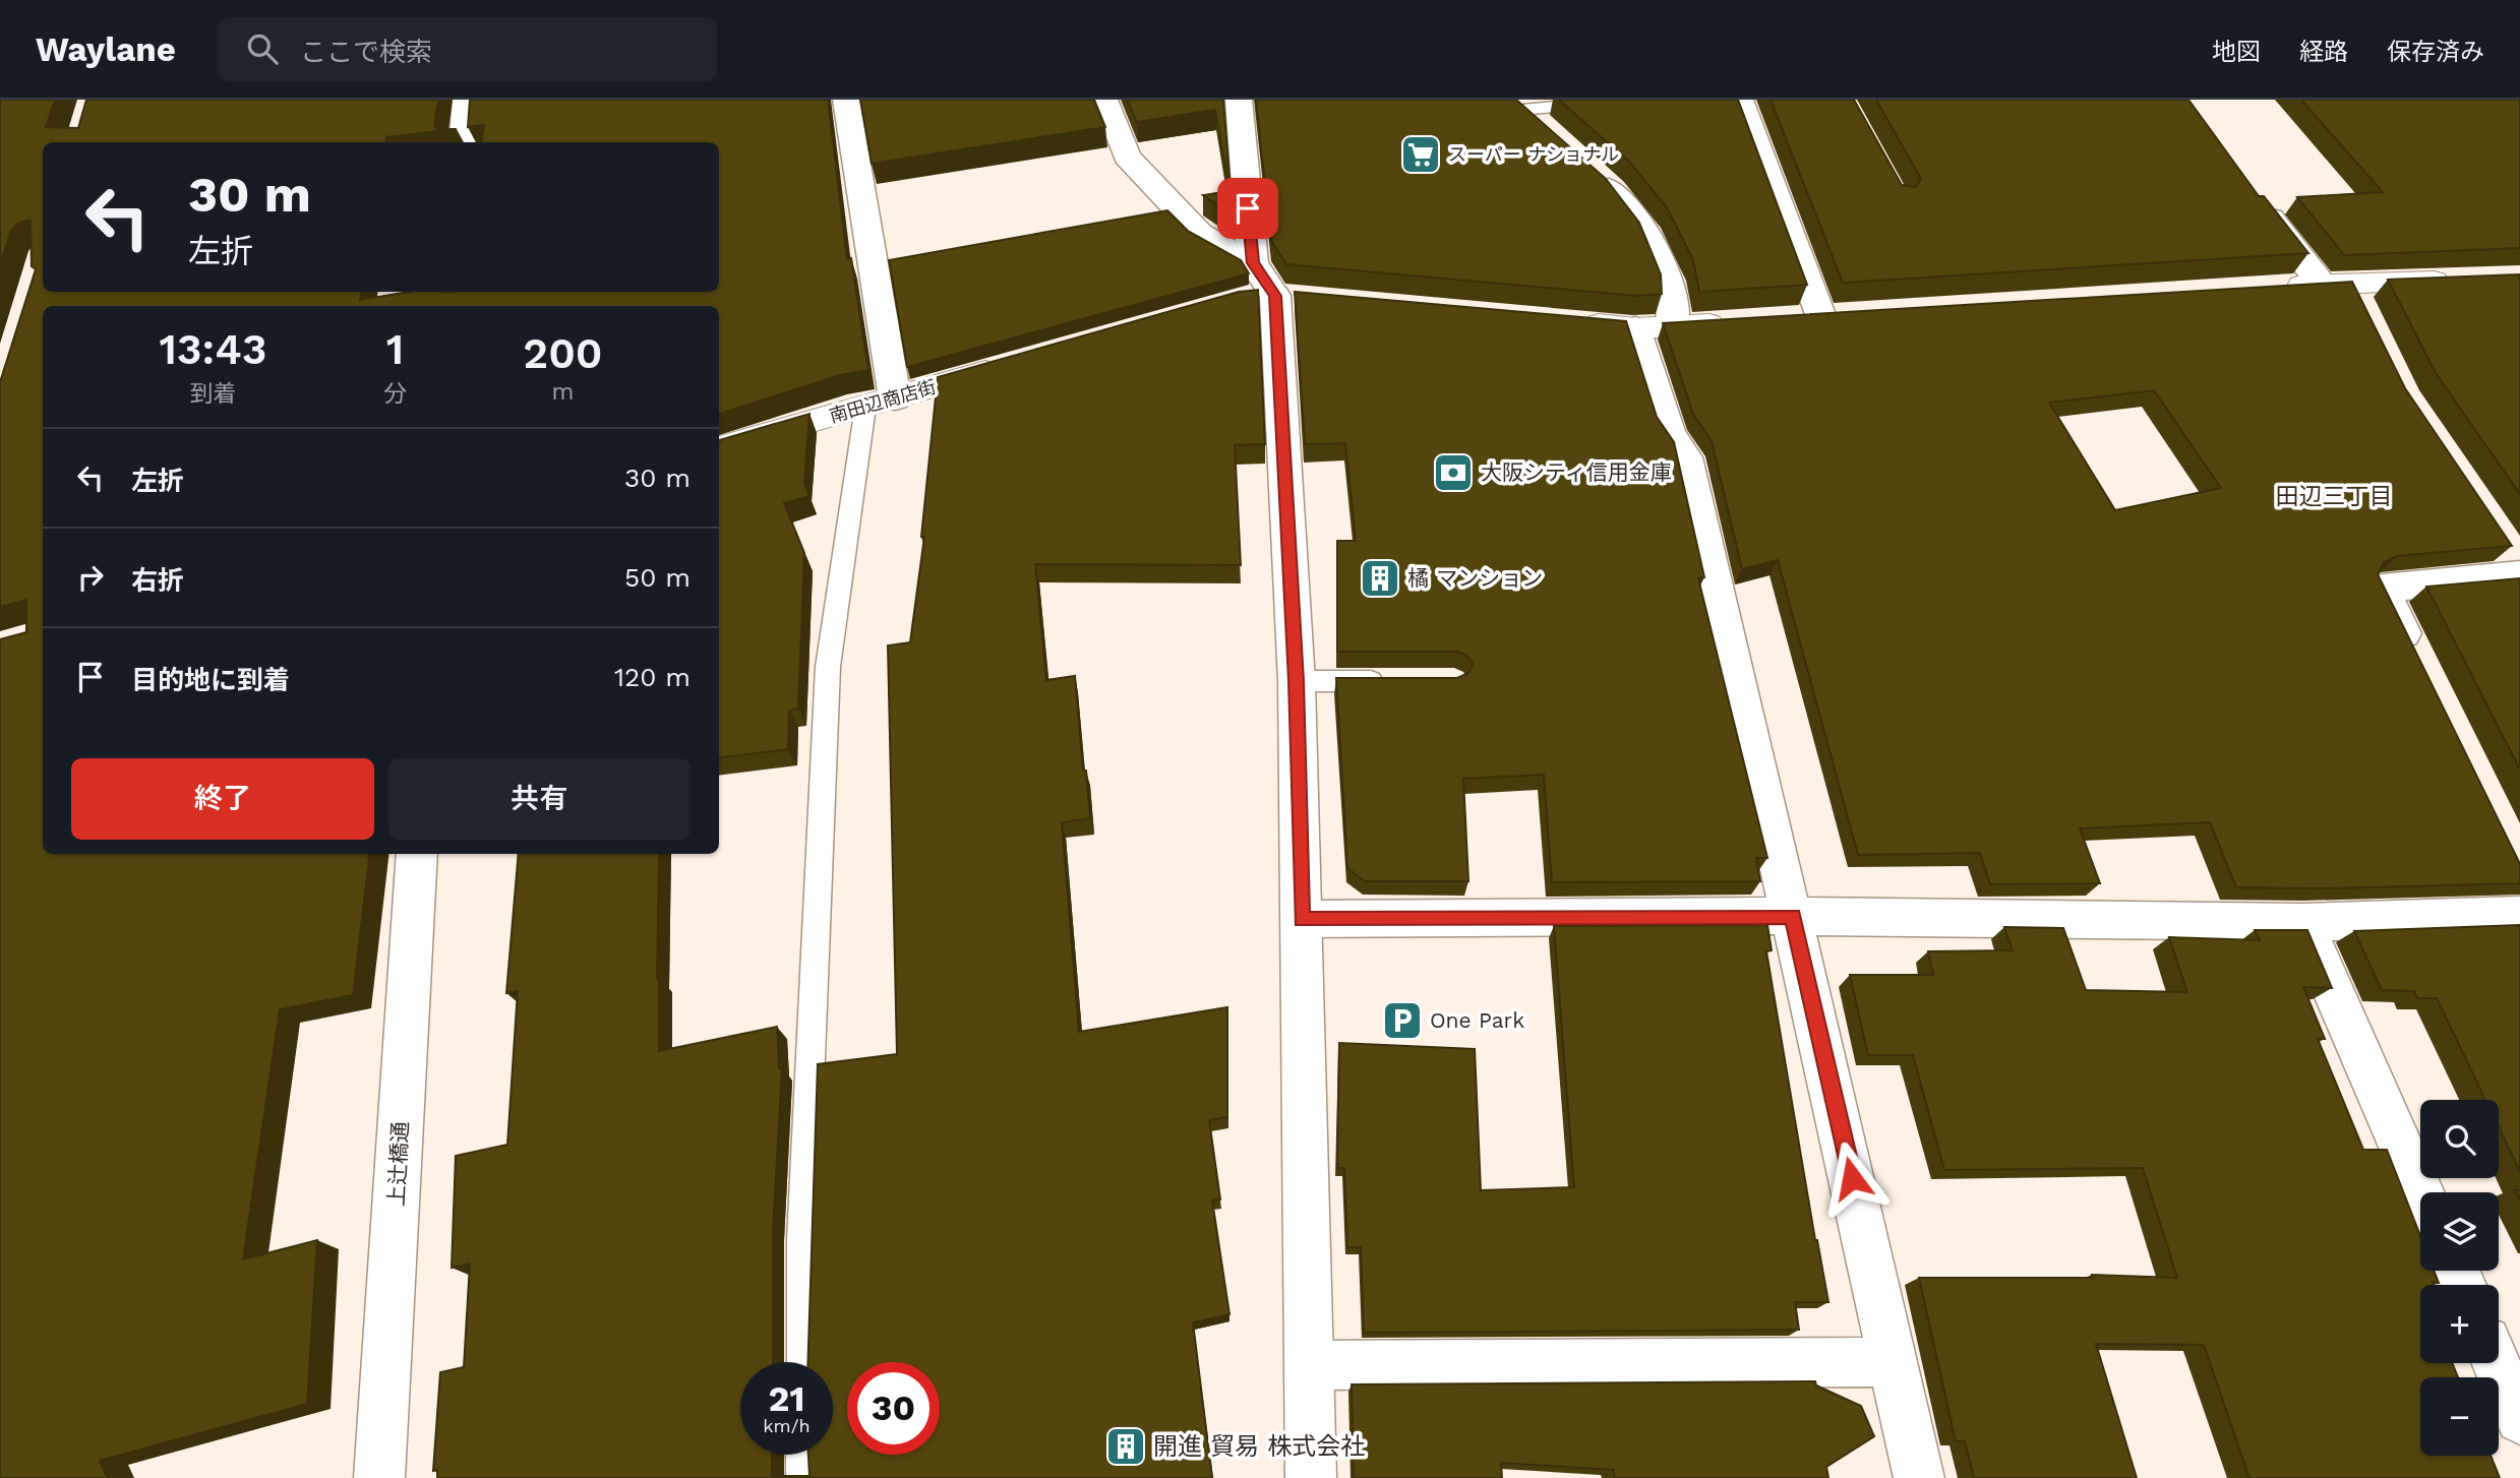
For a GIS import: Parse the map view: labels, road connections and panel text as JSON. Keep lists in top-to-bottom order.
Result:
{
  "streets": {
    "street": ["南田辺商店街", "上辻橋通"]
  },
  "districts": ["田辺三丁目"],
  "places": {
    "supermarket": ["スーパー ナショナル"],
    "bank": ["大阪シティ信用金庫"],
    "building": ["橘 マンション", "開進 貿易 株式会社"],
    "parking": ["One Park"]
  },
  "page": {
    "header": "Waylane",
    "search": "ここで検索",
    "nav": ["地図", "経路", "保存済み"],
    "turn": ["30 m", "左折"],
    "eta": [
      "13:43",
      "到着",
      "1",
      "分",
      "200",
      "m"
    ],
    "list": [
      {
        "name": "左折",
        "value": "30 m"
      },
      {
        "name": "右折",
        "value": "50 m"
      },
      {
        "name": "目的地に到着",
        "value": "120 m"
      }
    ],
    "buttons": ["終了", "共有"],
    "map_buttons": ["+", "−"],
    "speed": "21 km/h",
    "limit": "30"
  }
}
